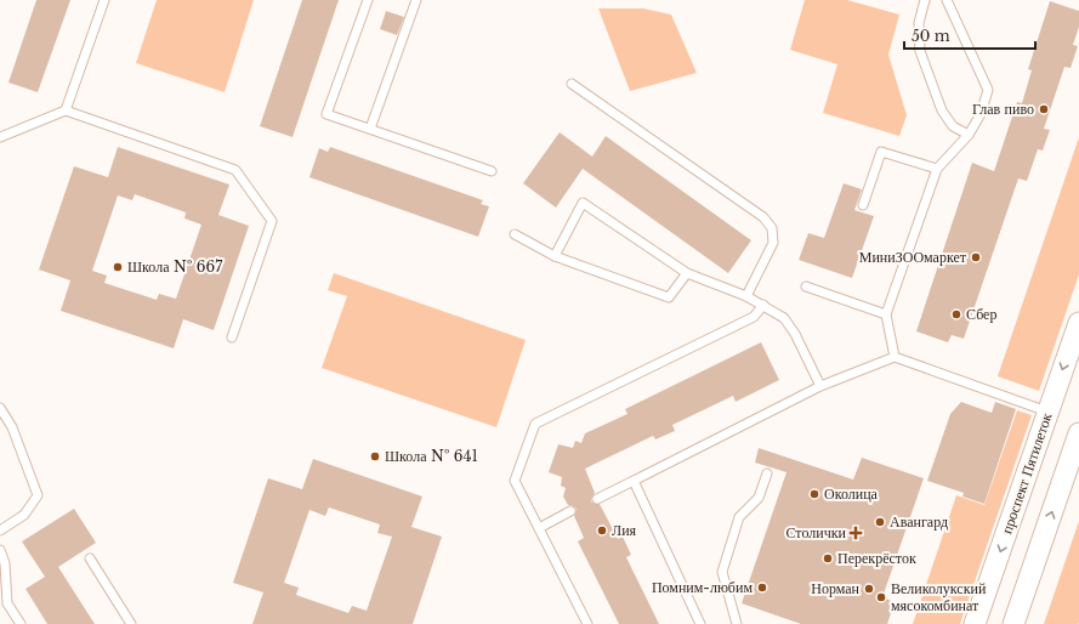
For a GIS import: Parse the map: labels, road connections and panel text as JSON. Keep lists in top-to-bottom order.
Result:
{
  "streets": {
    "street": ["проспект Пятилеток"]
  },
  "places": {
    "other": [
      "Глав пиво",
      "МиниЗООмаркет",
      "Школа № 667",
      "Сбер",
      "Школа № 641",
      "Околица",
      "Авангард",
      "Лия",
      "Перекрёсток",
      "Помним-любим",
      "Норман",
      "Великолукский мясокомбинат"
    ],
    "health": ["Столички"]
  },
  "scale_bar": "50 m"
}
